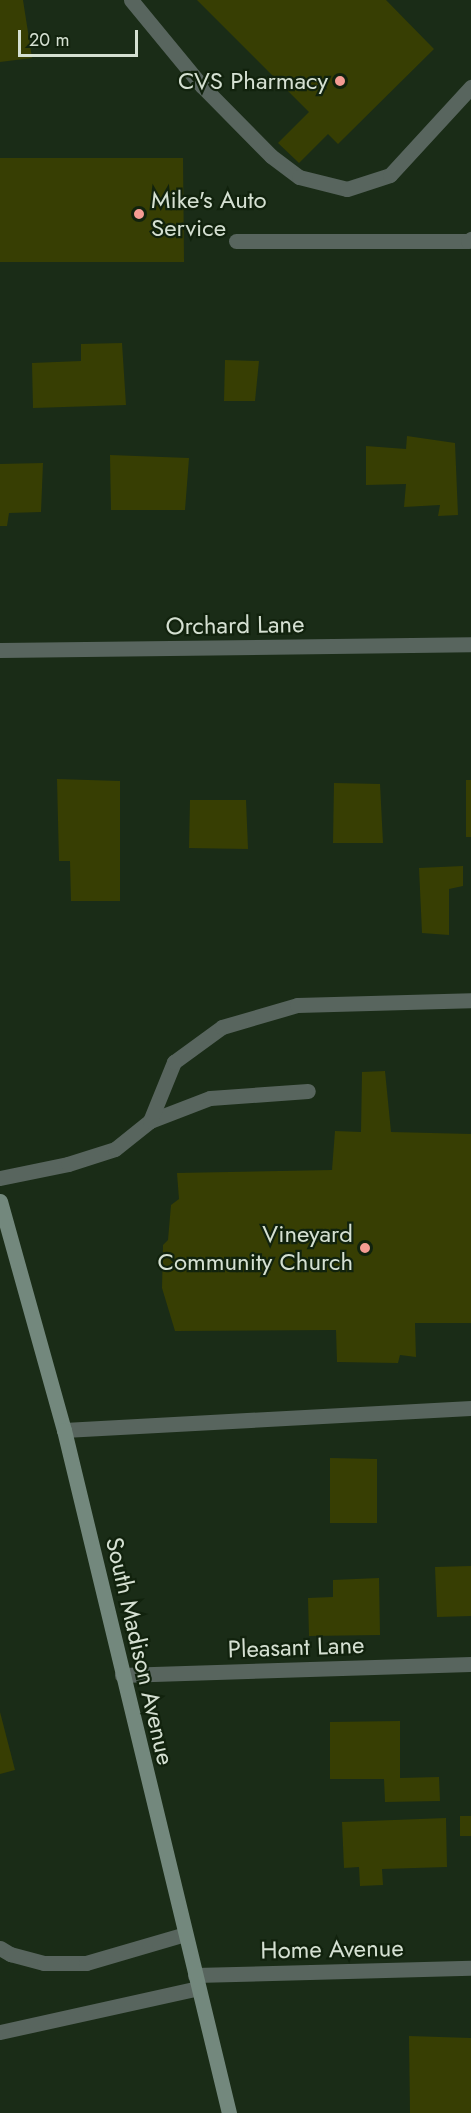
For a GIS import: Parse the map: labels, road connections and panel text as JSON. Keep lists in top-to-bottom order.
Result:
{
  "streets": {
    "main road": ["South Madison Avenue"],
    "street": ["Orchard Lane", "Pleasant Lane", "Home Avenue"]
  },
  "crossings": [
    ["Pleasant Lane", "South Madison Avenue"],
    ["South Madison Avenue", "Home Avenue"]
  ],
  "places": ["CVS Pharmacy", "Mike's Auto Service", "Vineyard Community Church"],
  "scale_bar": "20 m"
}
